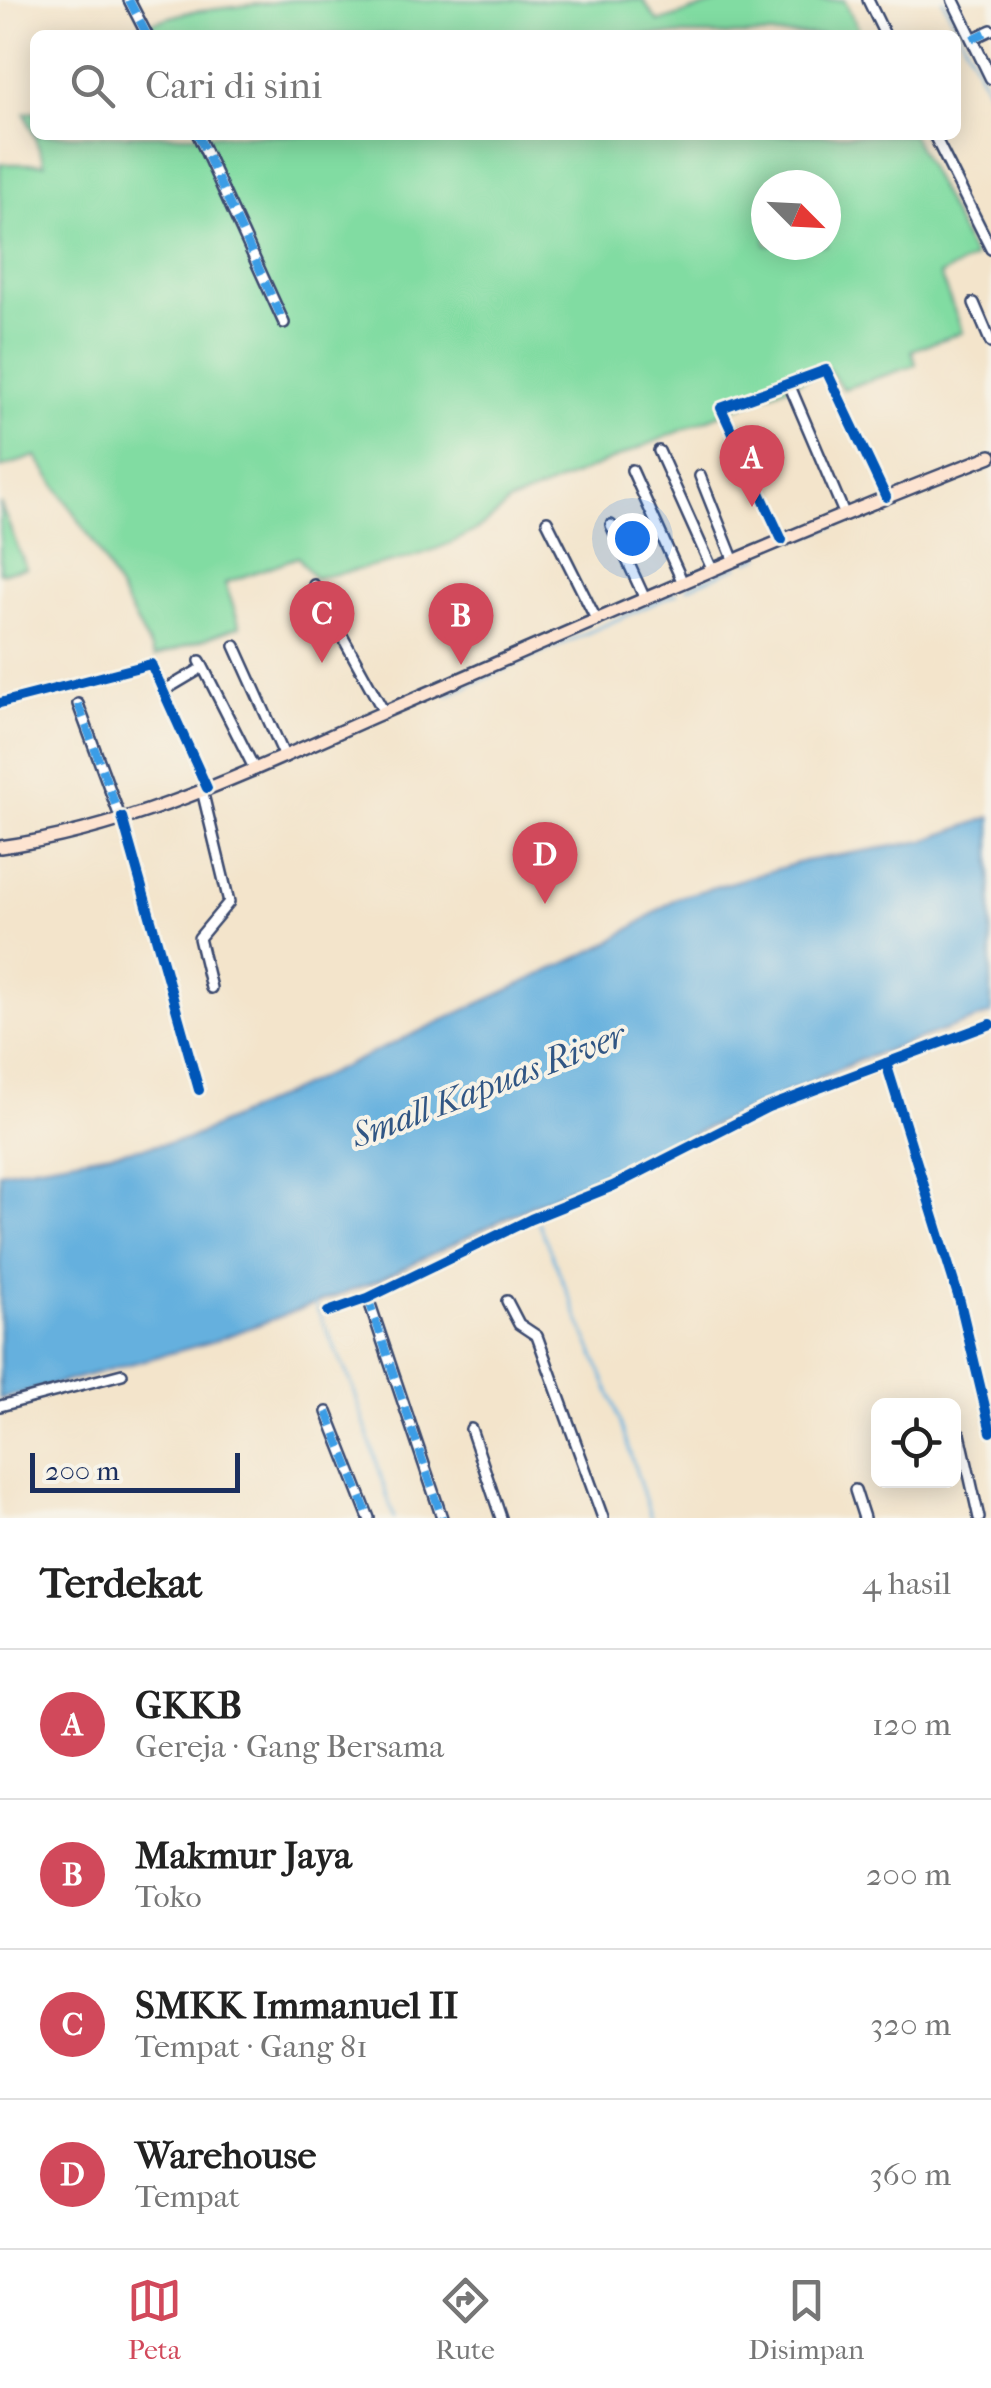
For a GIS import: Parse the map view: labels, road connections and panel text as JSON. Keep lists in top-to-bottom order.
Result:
{
  "water": ["Small Kapuas River"],
  "scale_bar": "200 m",
  "north": "bottom right",
  "page": {
    "search": "Cari di sini",
    "pins": [
      "A",
      "C",
      "B",
      "D"
    ],
    "scale": "200 m",
    "heading": ["Terdekat", "4 hasil"],
    "list": [
      {
        "mark": "A",
        "name": "GKKB",
        "note": "Gereja · Gang Bersama",
        "value": "120 m"
      },
      {
        "mark": "B",
        "name": "Makmur Jaya",
        "note": "Toko",
        "value": "200 m"
      },
      {
        "mark": "C",
        "name": "SMKK Immanuel II",
        "note": "Tempat · Gang 81",
        "value": "320 m"
      },
      {
        "mark": "D",
        "name": "Warehouse",
        "note": "Tempat",
        "value": "360 m"
      }
    ],
    "nav": ["Peta", "Rute", "Disimpan"]
  }
}
